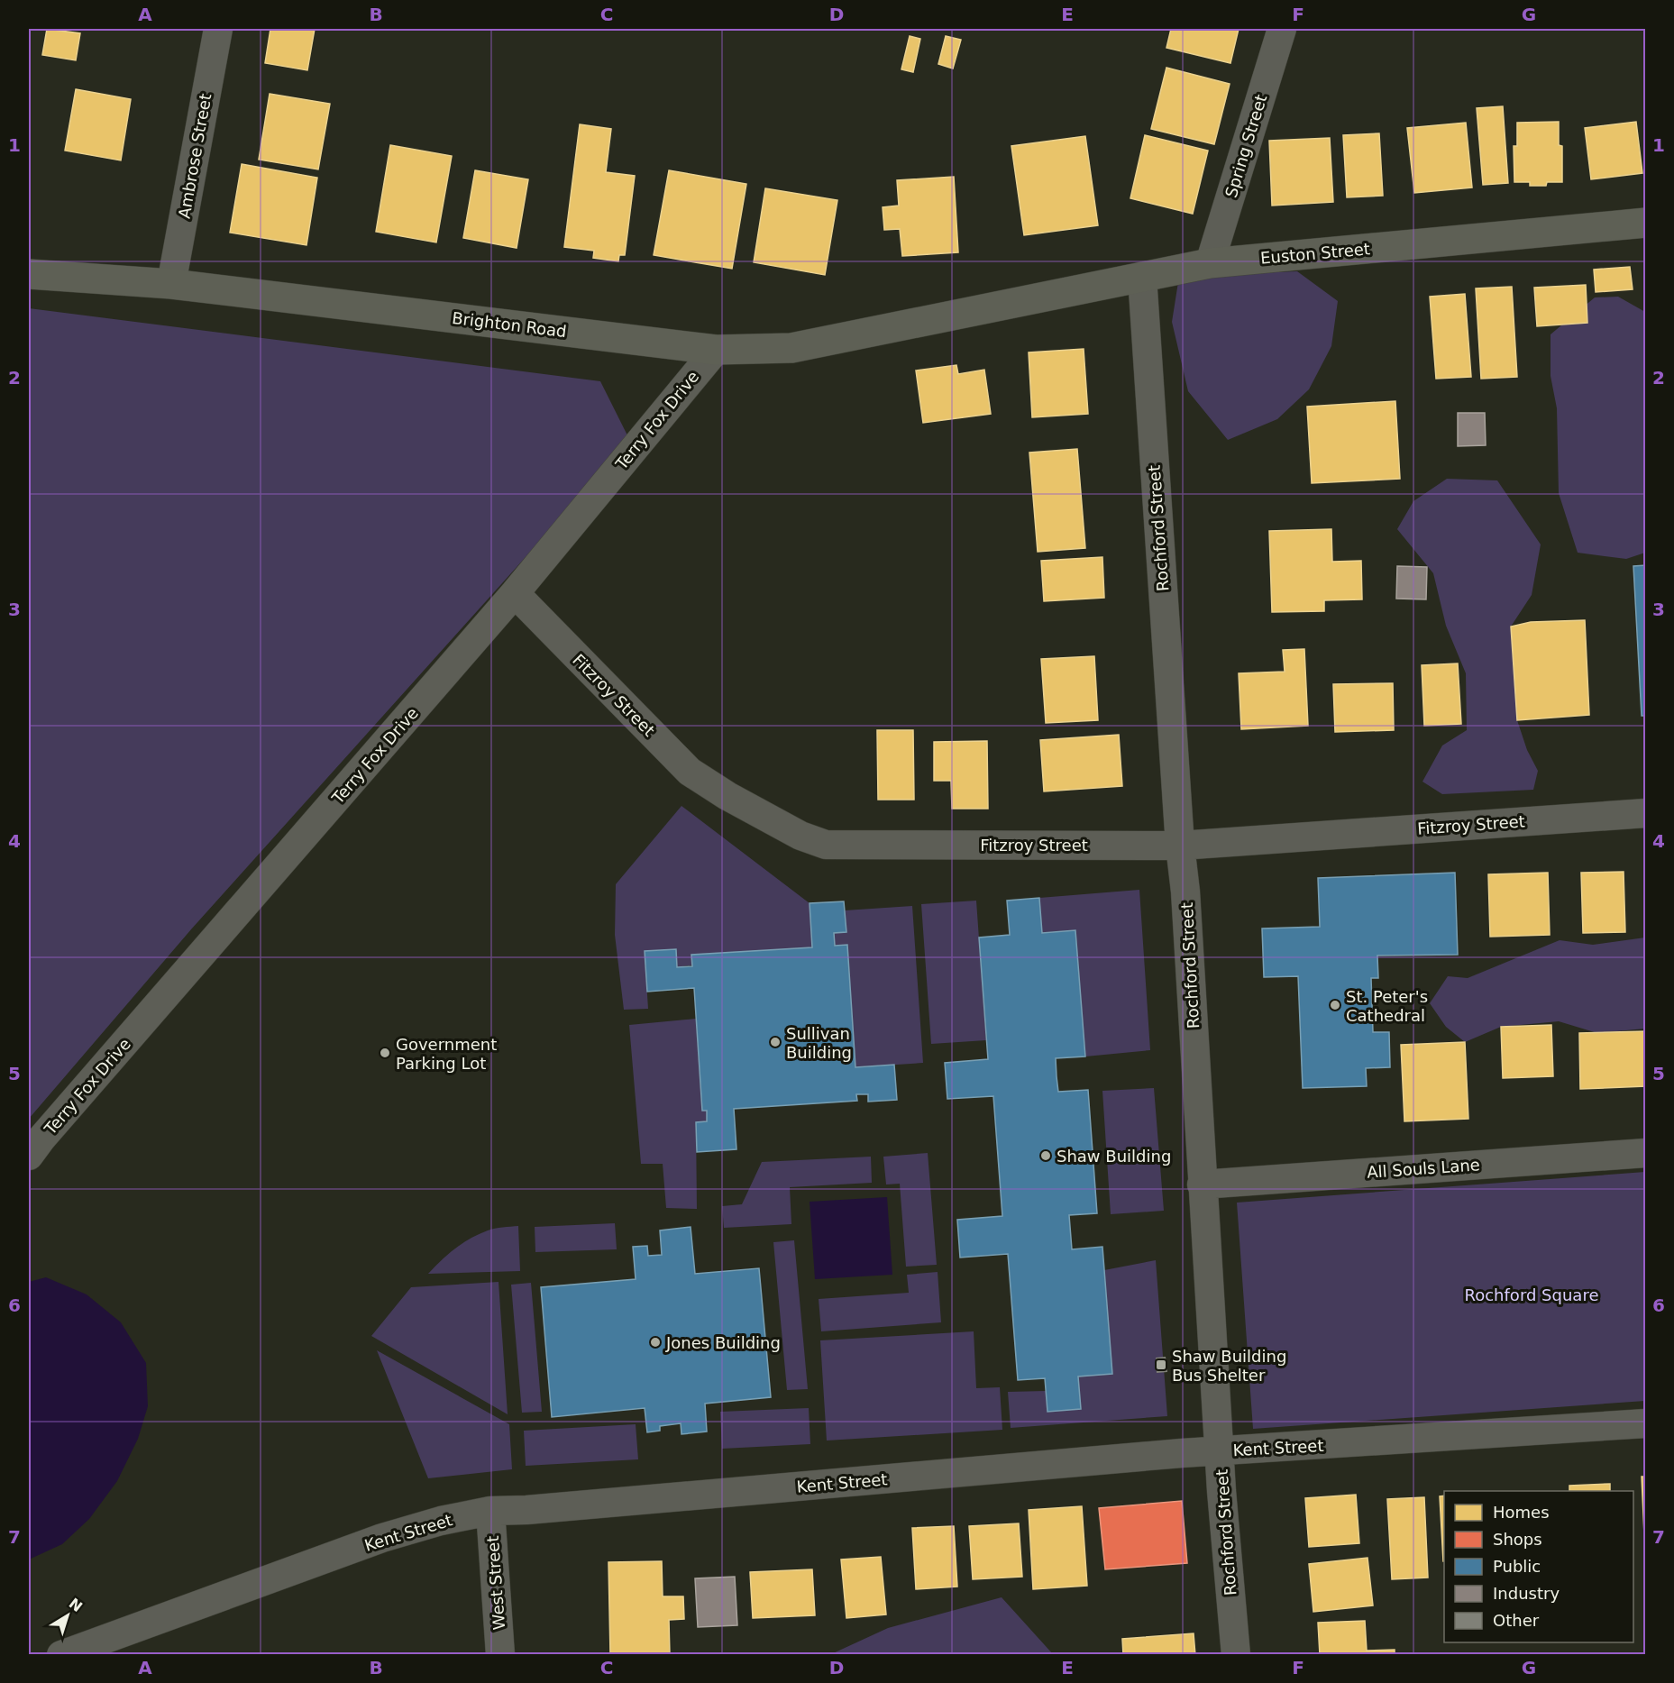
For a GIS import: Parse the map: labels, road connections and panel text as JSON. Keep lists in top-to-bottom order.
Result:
{
  "streets": {
    "main road": ["Euston Street", "Brighton Road"],
    "street": [
      "Spring Street",
      "Ambrose Street",
      "Terry Fox Drive",
      "Rochford Street",
      "Fitzroy Street",
      "All Souls Lane",
      "Kent Street",
      "West Street"
    ]
  },
  "crossings": [
    ["Spring Street", "Euston Street"],
    ["Ambrose Street", "Brighton Road"],
    ["Euston Street", "Brighton Road"],
    ["Euston Street", "Rochford Street"],
    ["Brighton Road", "Terry Fox Drive"],
    ["Terry Fox Drive", "Fitzroy Street"],
    ["Rochford Street", "Fitzroy Street"],
    ["Rochford Street", "All Souls Lane"],
    ["Rochford Street", "Kent Street"],
    ["Kent Street", "West Street"]
  ],
  "parks": ["Rochford Square"],
  "places": {
    "other": [
      "St. Peter's Cathedral",
      "Sullivan Building",
      "Government Parking Lot",
      "Shaw Building",
      "Jones Building"
    ],
    "transit": ["Shaw Building Bus Shelter"]
  },
  "legend": [
    "Homes",
    "Shops",
    "Public",
    "Industry",
    "Other"
  ],
  "north": "top right",
  "grid": {
    "columns": [
      "A",
      "B",
      "C",
      "D",
      "E",
      "F",
      "G"
    ],
    "rows": [
      "1",
      "2",
      "3",
      "4",
      "5",
      "6",
      "7"
    ]
  }
}
